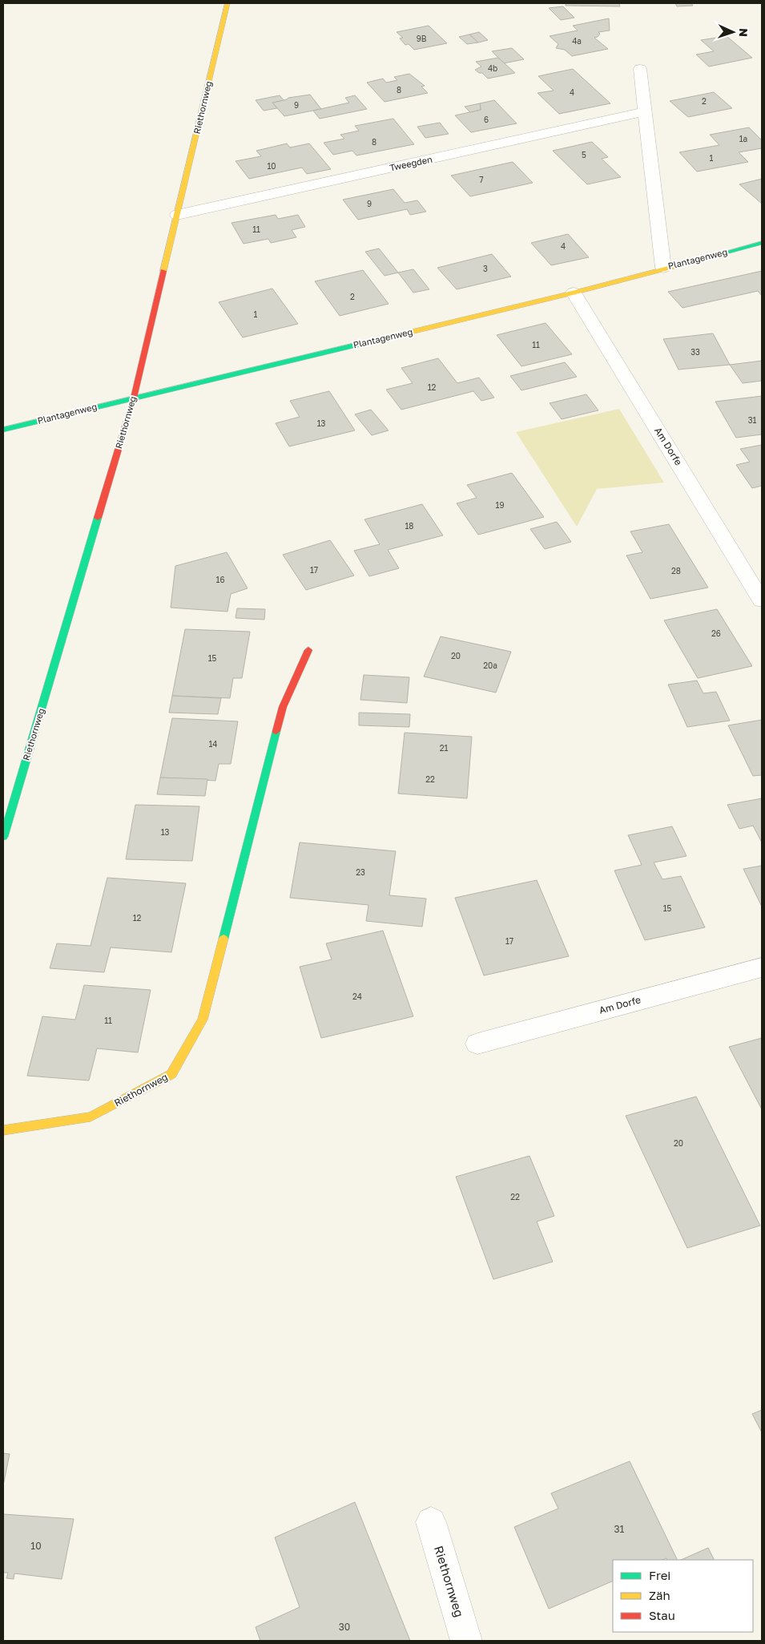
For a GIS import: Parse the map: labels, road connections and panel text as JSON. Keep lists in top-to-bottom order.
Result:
{
  "streets": {
    "street": [
      "Riethornweg",
      "Tweegden",
      "Plantagenweg",
      "Am Dorfe"
    ]
  },
  "crossings": [
    ["Riethornweg", "Tweegden"],
    ["Riethornweg", "Plantagenweg"],
    ["Plantagenweg", "Am Dorfe"]
  ],
  "house_numbers": [
    "9B",
    "4a",
    "4b",
    "8",
    "4",
    "2",
    "9",
    "6",
    "1a",
    "8",
    "5",
    "1",
    "10",
    "7",
    "9",
    "11",
    "4",
    "3",
    "2",
    "1",
    "11",
    "33",
    "12",
    "31",
    "13",
    "19",
    "18",
    "17",
    "28",
    "16",
    "26",
    "20",
    "15",
    "20a",
    "14",
    "21",
    "22",
    "13",
    "23",
    "15",
    "12",
    "17",
    "24",
    "11",
    "20",
    "22",
    "31",
    "10",
    "30"
  ],
  "legend": ["Frei", "Zäh", "Stau"],
  "north": "right"
}
